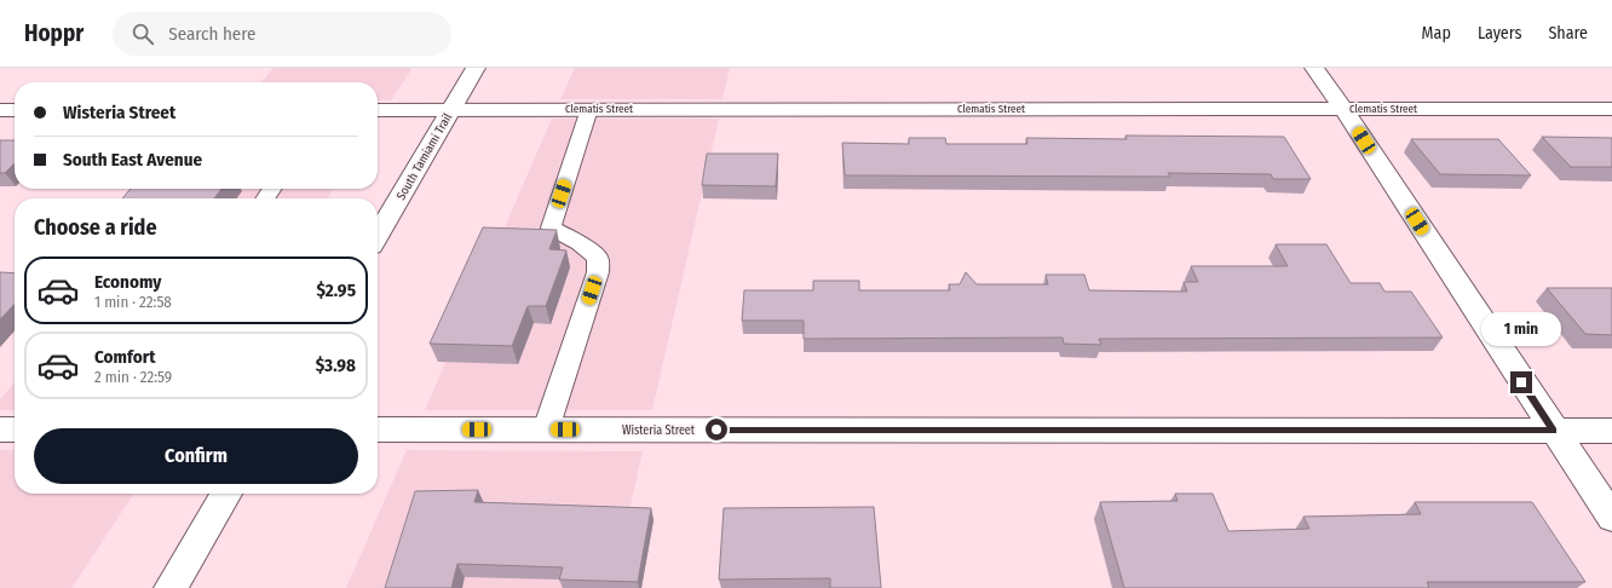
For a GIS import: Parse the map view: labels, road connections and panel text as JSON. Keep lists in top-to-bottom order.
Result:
{
  "streets": {
    "street": ["Clematis Street", "South Tamiami Trail", "Wisteria Street"]
  },
  "crossings": [
    ["Clematis Street", "South Tamiami Trail"]
  ],
  "page": {
    "header": "Hoppr",
    "search": "Search here",
    "nav": ["Map", "Layers", "Share"],
    "banner": ["Wisteria Street", "South East Avenue"],
    "heading": "Choose a ride",
    "list": [
      {
        "name": "Economy",
        "note": "1 min · 22:58",
        "value": "$2.95"
      },
      {
        "name": "Comfort",
        "note": "2 min · 22:59",
        "value": "$3.98"
      }
    ],
    "bubble": "1 min",
    "buttons": "Confirm"
  }
}
